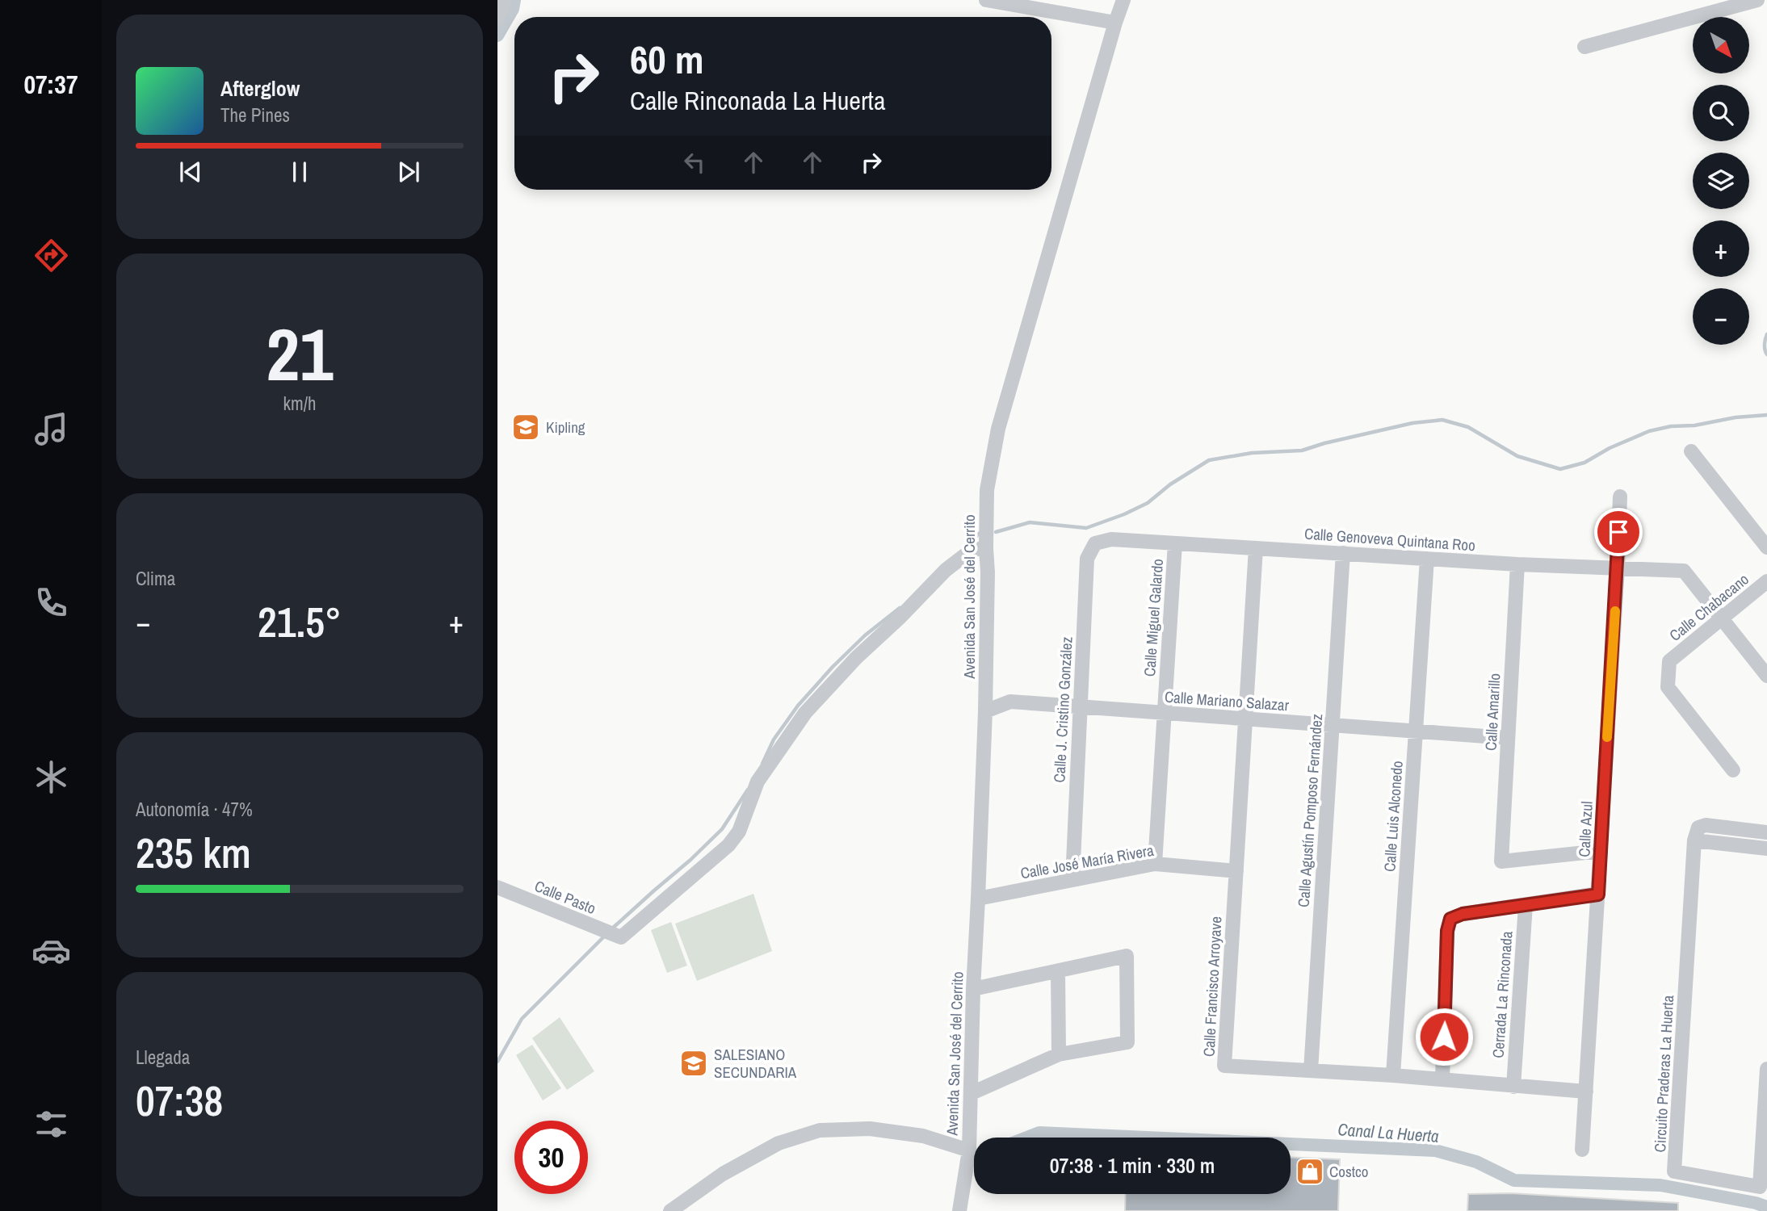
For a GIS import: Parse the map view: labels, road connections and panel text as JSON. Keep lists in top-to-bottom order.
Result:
{
  "streets": {
    "street": [
      "Calle Genoveva Quintana Roo",
      "Avenida San José del Cerrito",
      "Calle Chabacano",
      "Calle Miguel Galardo",
      "Calle Mariano Salazar",
      "Calle J. Cristino González",
      "Calle Amarillo",
      "Calle Agustín Pomposo Fernández",
      "Calle Luis Alconedo",
      "Calle Azul",
      "Calle José María Rivera",
      "Calle Pasto",
      "Calle Francisco Arroyave",
      "Cerrada La Rinconada",
      "Circuito Praderas La Huerta"
    ]
  },
  "crossings": [
    ["Calle Genoveva Quintana Roo", "Calle Chabacano"],
    ["Calle Genoveva Quintana Roo", "Calle Miguel Galardo"],
    ["Calle Genoveva Quintana Roo", "Calle J. Cristino González"],
    ["Calle Genoveva Quintana Roo", "Calle Amarillo"],
    ["Calle Genoveva Quintana Roo", "Calle Agustín Pomposo Fernández"],
    ["Calle Genoveva Quintana Roo", "Calle Luis Alconedo"],
    ["Calle Genoveva Quintana Roo", "Calle Azul"],
    ["Calle Genoveva Quintana Roo", "Calle Francisco Arroyave"],
    ["Avenida San José del Cerrito", "Calle Mariano Salazar"],
    ["Avenida San José del Cerrito", "Calle José María Rivera"],
    ["Avenida San José del Cerrito", "Calle Pasto"],
    ["Calle Miguel Galardo", "Calle Mariano Salazar"],
    ["Calle Miguel Galardo", "Calle José María Rivera"],
    ["Calle Mariano Salazar", "Calle J. Cristino González"],
    ["Calle Mariano Salazar", "Calle Amarillo"],
    ["Calle Mariano Salazar", "Calle Agustín Pomposo Fernández"],
    ["Calle Mariano Salazar", "Calle Luis Alconedo"],
    ["Calle Mariano Salazar", "Calle Francisco Arroyave"],
    ["Calle J. Cristino González", "Calle José María Rivera"],
    ["Calle Amarillo", "Calle Azul"],
    ["Calle Agustín Pomposo Fernández", "Calle Francisco Arroyave"],
    ["Calle Luis Alconedo", "Calle Francisco Arroyave"],
    ["Calle Azul", "Calle Francisco Arroyave"],
    ["Calle José María Rivera", "Calle Francisco Arroyave"],
    ["Calle Francisco Arroyave", "Cerrada La Rinconada"]
  ],
  "water": ["Canal La Huerta"],
  "places": {
    "school or university": ["Kipling", "SALESIANO SECUNDARIA"],
    "shop": ["Costco"]
  },
  "north": "bottom right",
  "page": {
    "tabs": "07:37",
    "map_buttons": ["+", "−"],
    "turn": ["60 m", "Calle Rinconada La Huerta"],
    "song": ["Afterglow", "The Pines"],
    "tile": [
      ["21", "km/h"],
      "Clima",
      ["Autonomía · 47%", "235 km"],
      ["Llegada", "07:38"]
    ],
    "heat": ["−", "21.5°", "+"],
    "limit": "30",
    "trip": "07:38 · 1 min · 330 m"
  }
}
